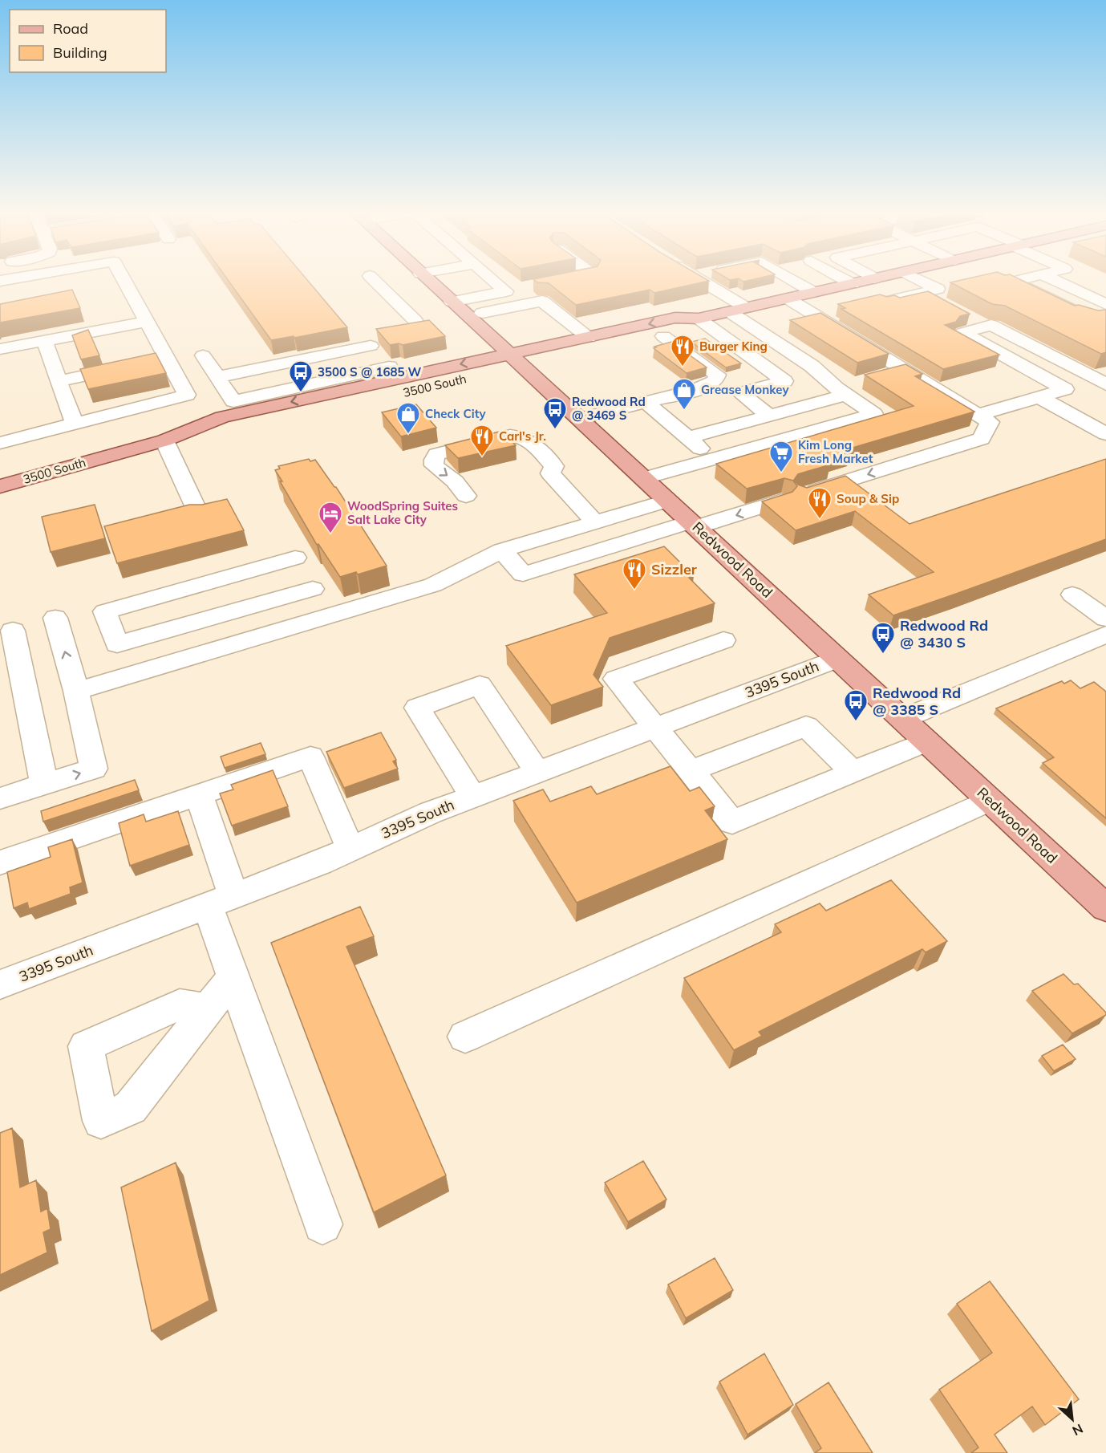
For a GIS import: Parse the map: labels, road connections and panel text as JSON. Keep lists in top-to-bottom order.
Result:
{
  "streets": {
    "main road": ["3500 South", "Redwood Road"],
    "street": ["3395 South"]
  },
  "crossings": [
    ["3500 South", "Redwood Road"],
    ["Redwood Road", "3395 South"]
  ],
  "places": {
    "restaurant": [
      "Burger King",
      "Carl's Jr.",
      "Soup & Sip",
      "Sizzler"
    ],
    "bus stop": [
      "3500 S @ 1685 W",
      "Redwood Rd @ 3469 S",
      "Redwood Rd @ 3430 S",
      "Redwood Rd @ 3385 S"
    ],
    "shop": ["Grease Monkey", "Check City"],
    "supermarket": ["Kim Long Fresh Market"],
    "hotel": ["WoodSpring Suites Salt Lake City"]
  },
  "legend": ["Road", "Building"],
  "north": "bottom right"
}
